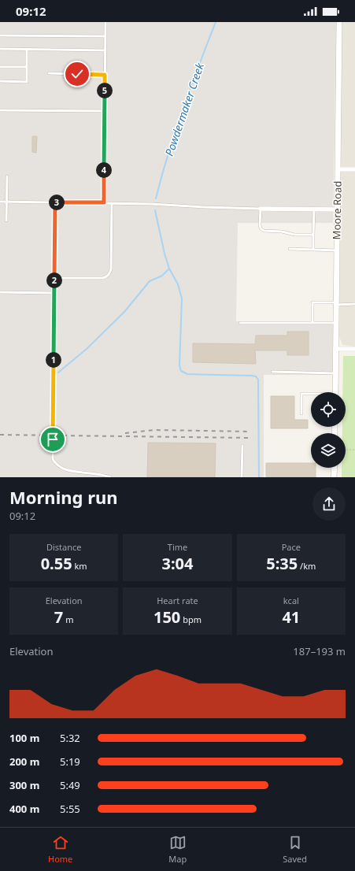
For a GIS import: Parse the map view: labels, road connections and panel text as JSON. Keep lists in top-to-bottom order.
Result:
{
  "streets": {
    "street": ["Moore Road"]
  },
  "water": ["Powdermaker Creek"],
  "page": {
    "status": "09:12",
    "pins": [
      "5",
      "4",
      "3",
      "2",
      "1"
    ],
    "heading": ["Morning run", "09:12"],
    "stats": [
      ["Distance", "0.55 km"],
      ["Time", "3:04"],
      ["Pace", "5:35 /km"],
      ["Elevation", "7 m"],
      ["Heart rate", "150 bpm"],
      ["kcal", "41"]
    ],
    "chart": ["Elevation", "187–193 m"],
    "list": [
      {
        "name": "100 m",
        "note": "5:32"
      },
      {
        "name": "200 m",
        "note": "5:19"
      },
      {
        "name": "300 m",
        "note": "5:49"
      },
      {
        "name": "400 m",
        "note": "5:55"
      }
    ],
    "tabs": ["Home", "Map", "Saved"]
  }
}
